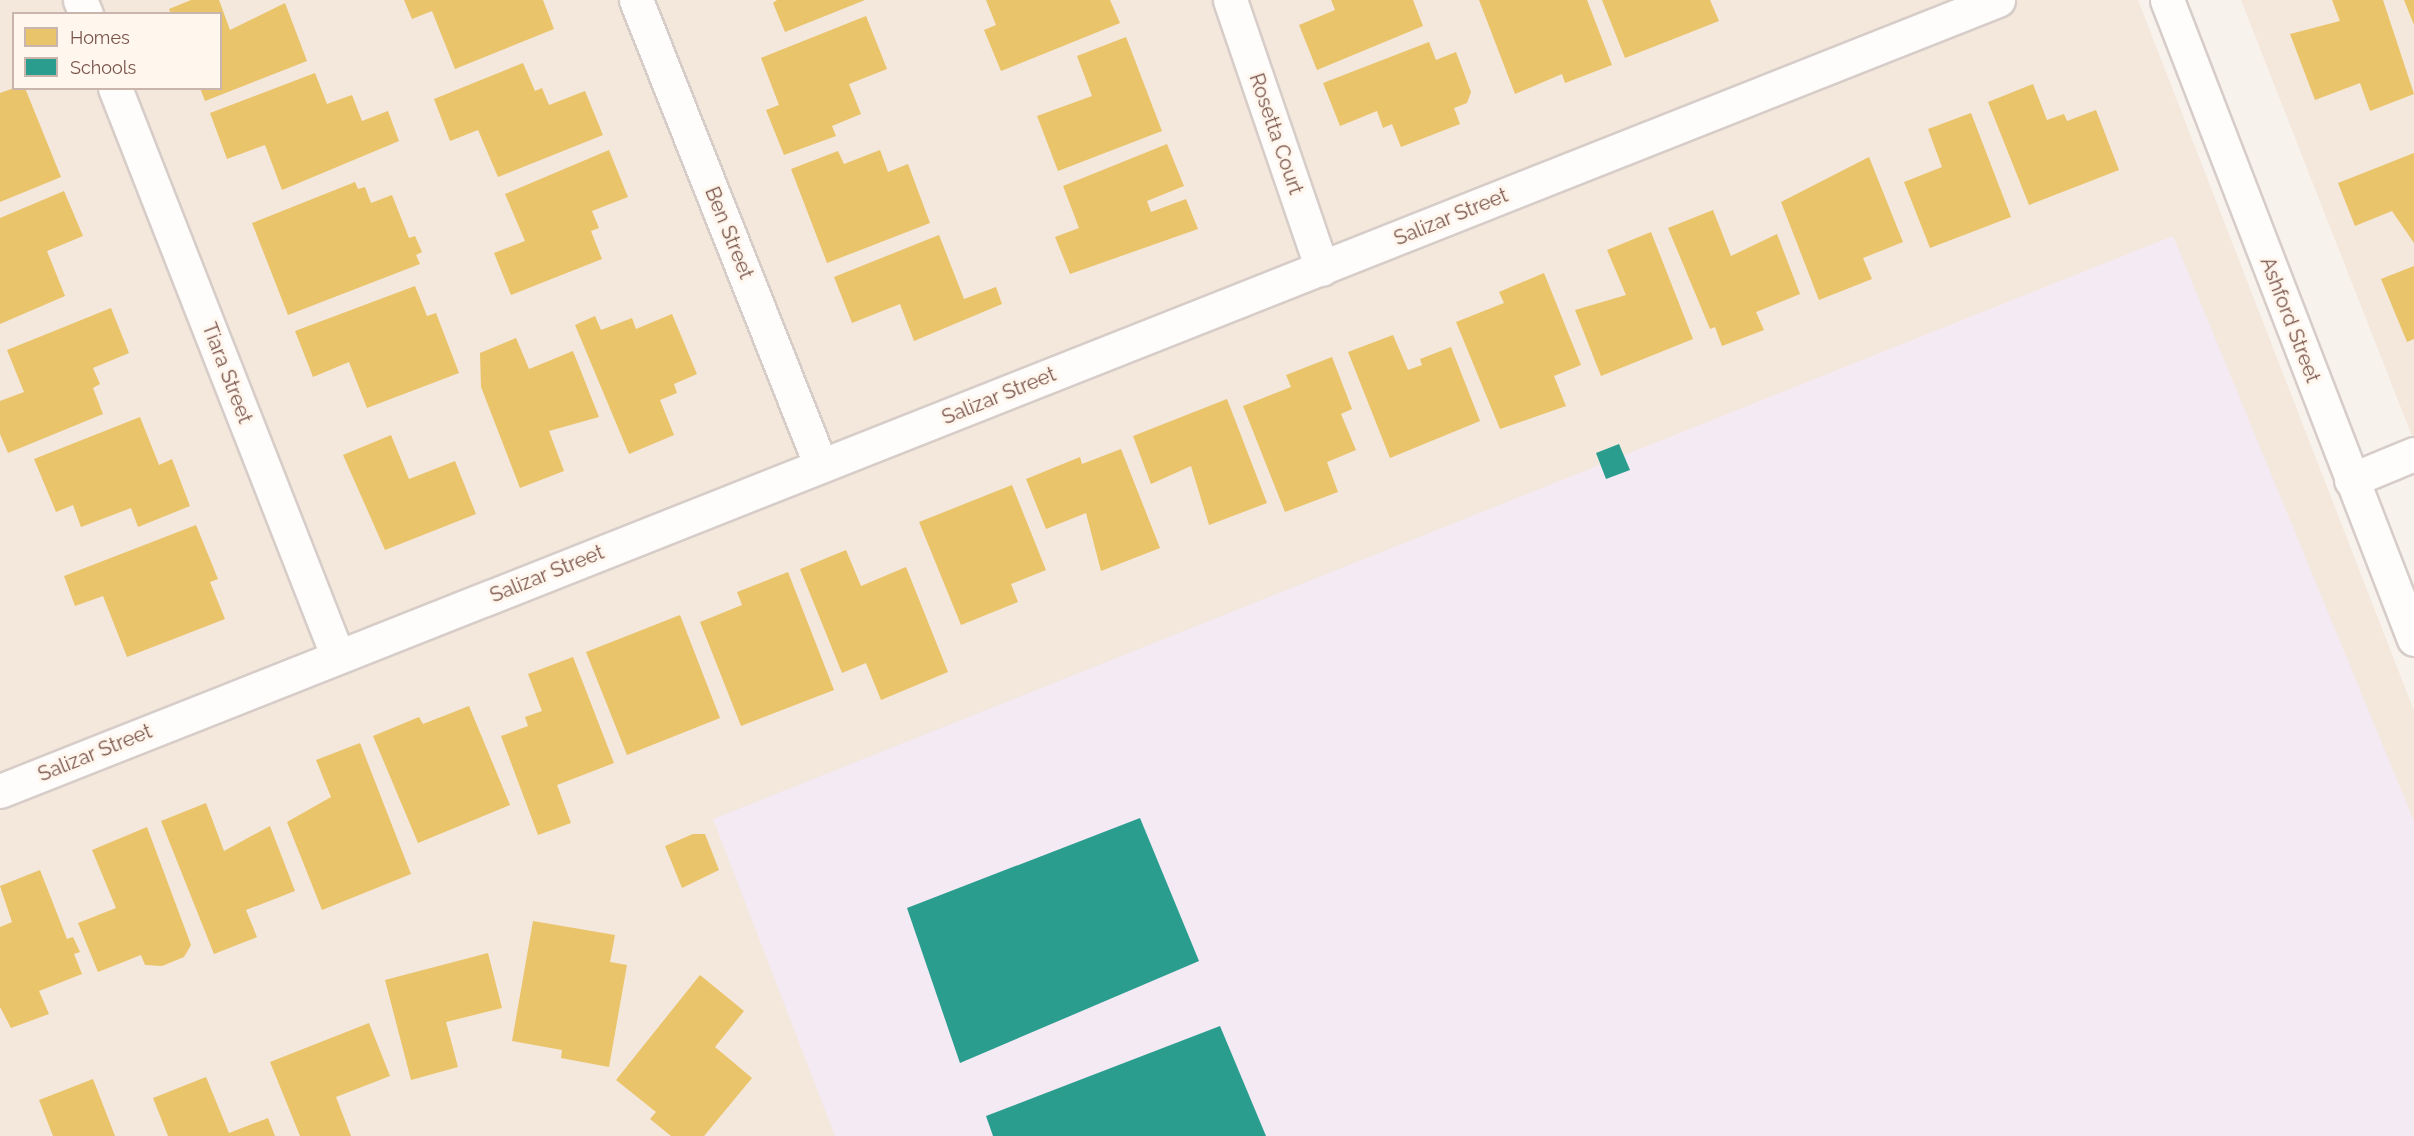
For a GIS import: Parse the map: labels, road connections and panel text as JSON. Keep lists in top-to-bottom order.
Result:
{
  "streets": {
    "street": [
      "Rosetta Court",
      "Salizar Street",
      "Ben Street",
      "Ashford Street",
      "Tiara Street"
    ]
  },
  "crossings": [
    ["Rosetta Court", "Salizar Street"],
    ["Salizar Street", "Ben Street"],
    ["Salizar Street", "Tiara Street"]
  ],
  "legend": ["Homes", "Schools"]
}
